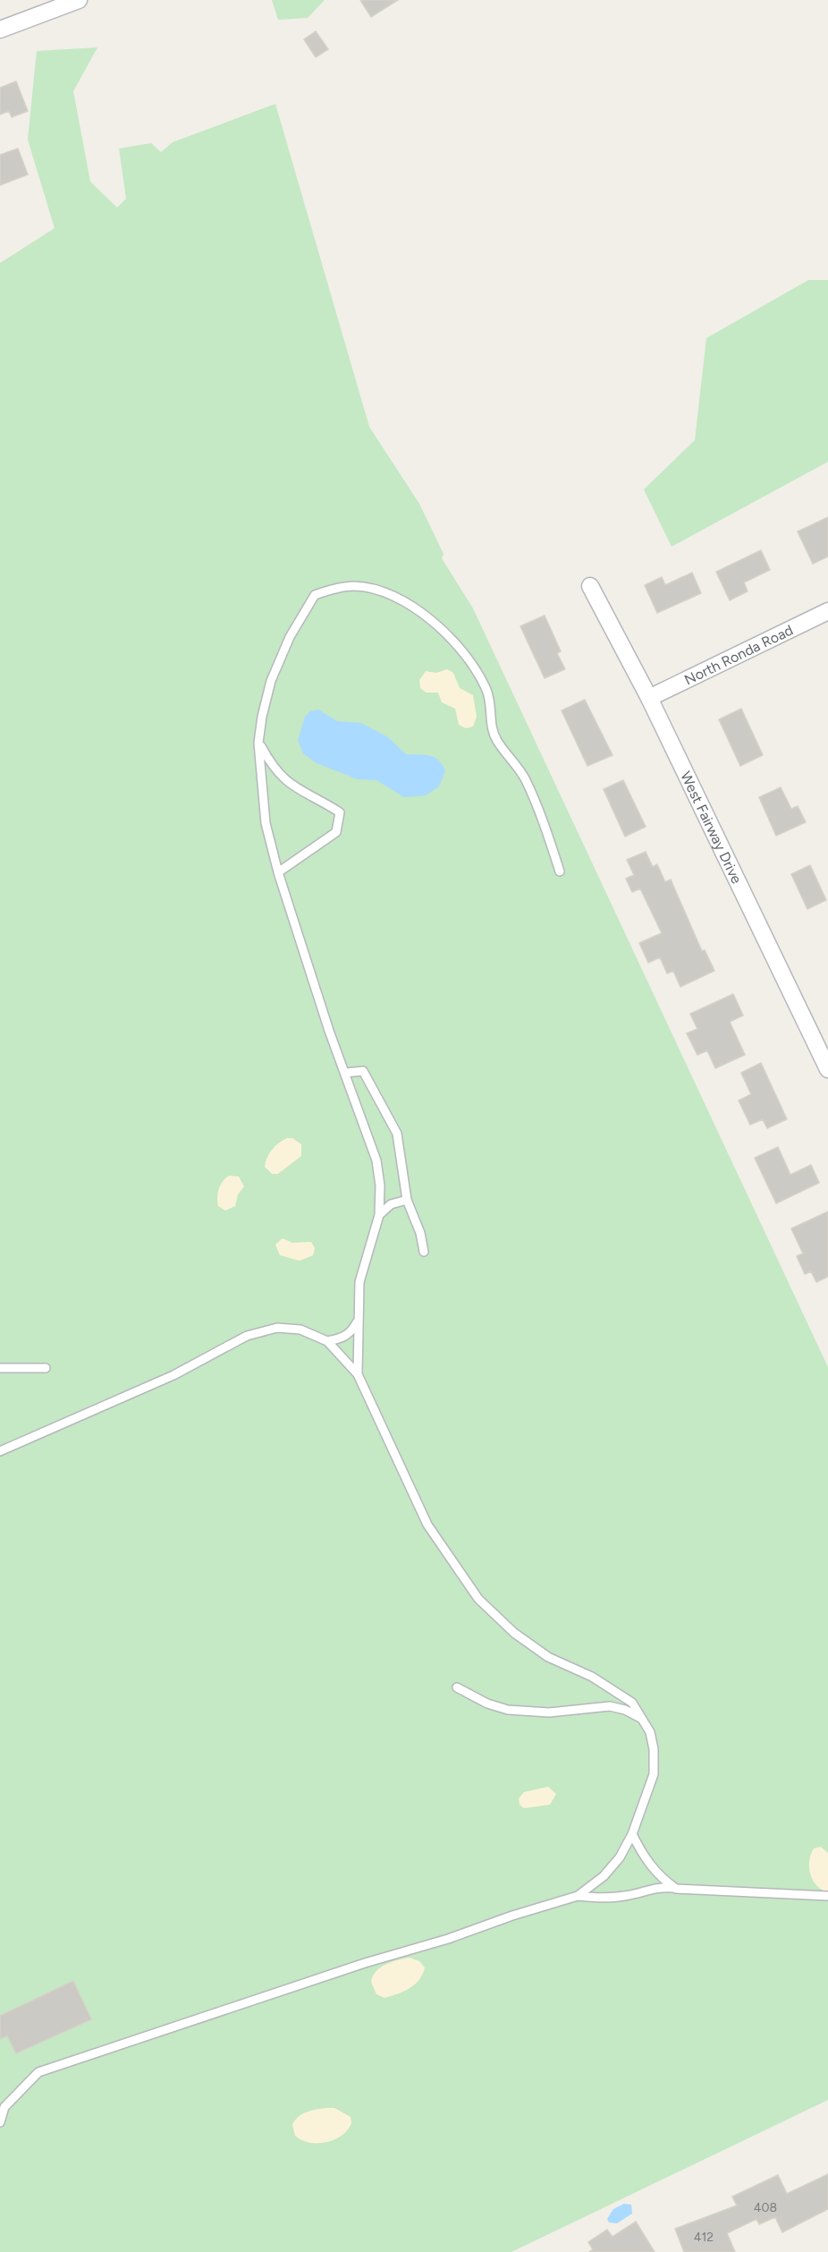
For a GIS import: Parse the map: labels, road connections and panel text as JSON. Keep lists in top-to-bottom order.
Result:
{
  "streets": {
    "street": ["North Ronda Road", "West Fairway Drive"]
  },
  "crossings": [
    ["North Ronda Road", "West Fairway Drive"]
  ],
  "house_numbers": ["408", "412"]
}
